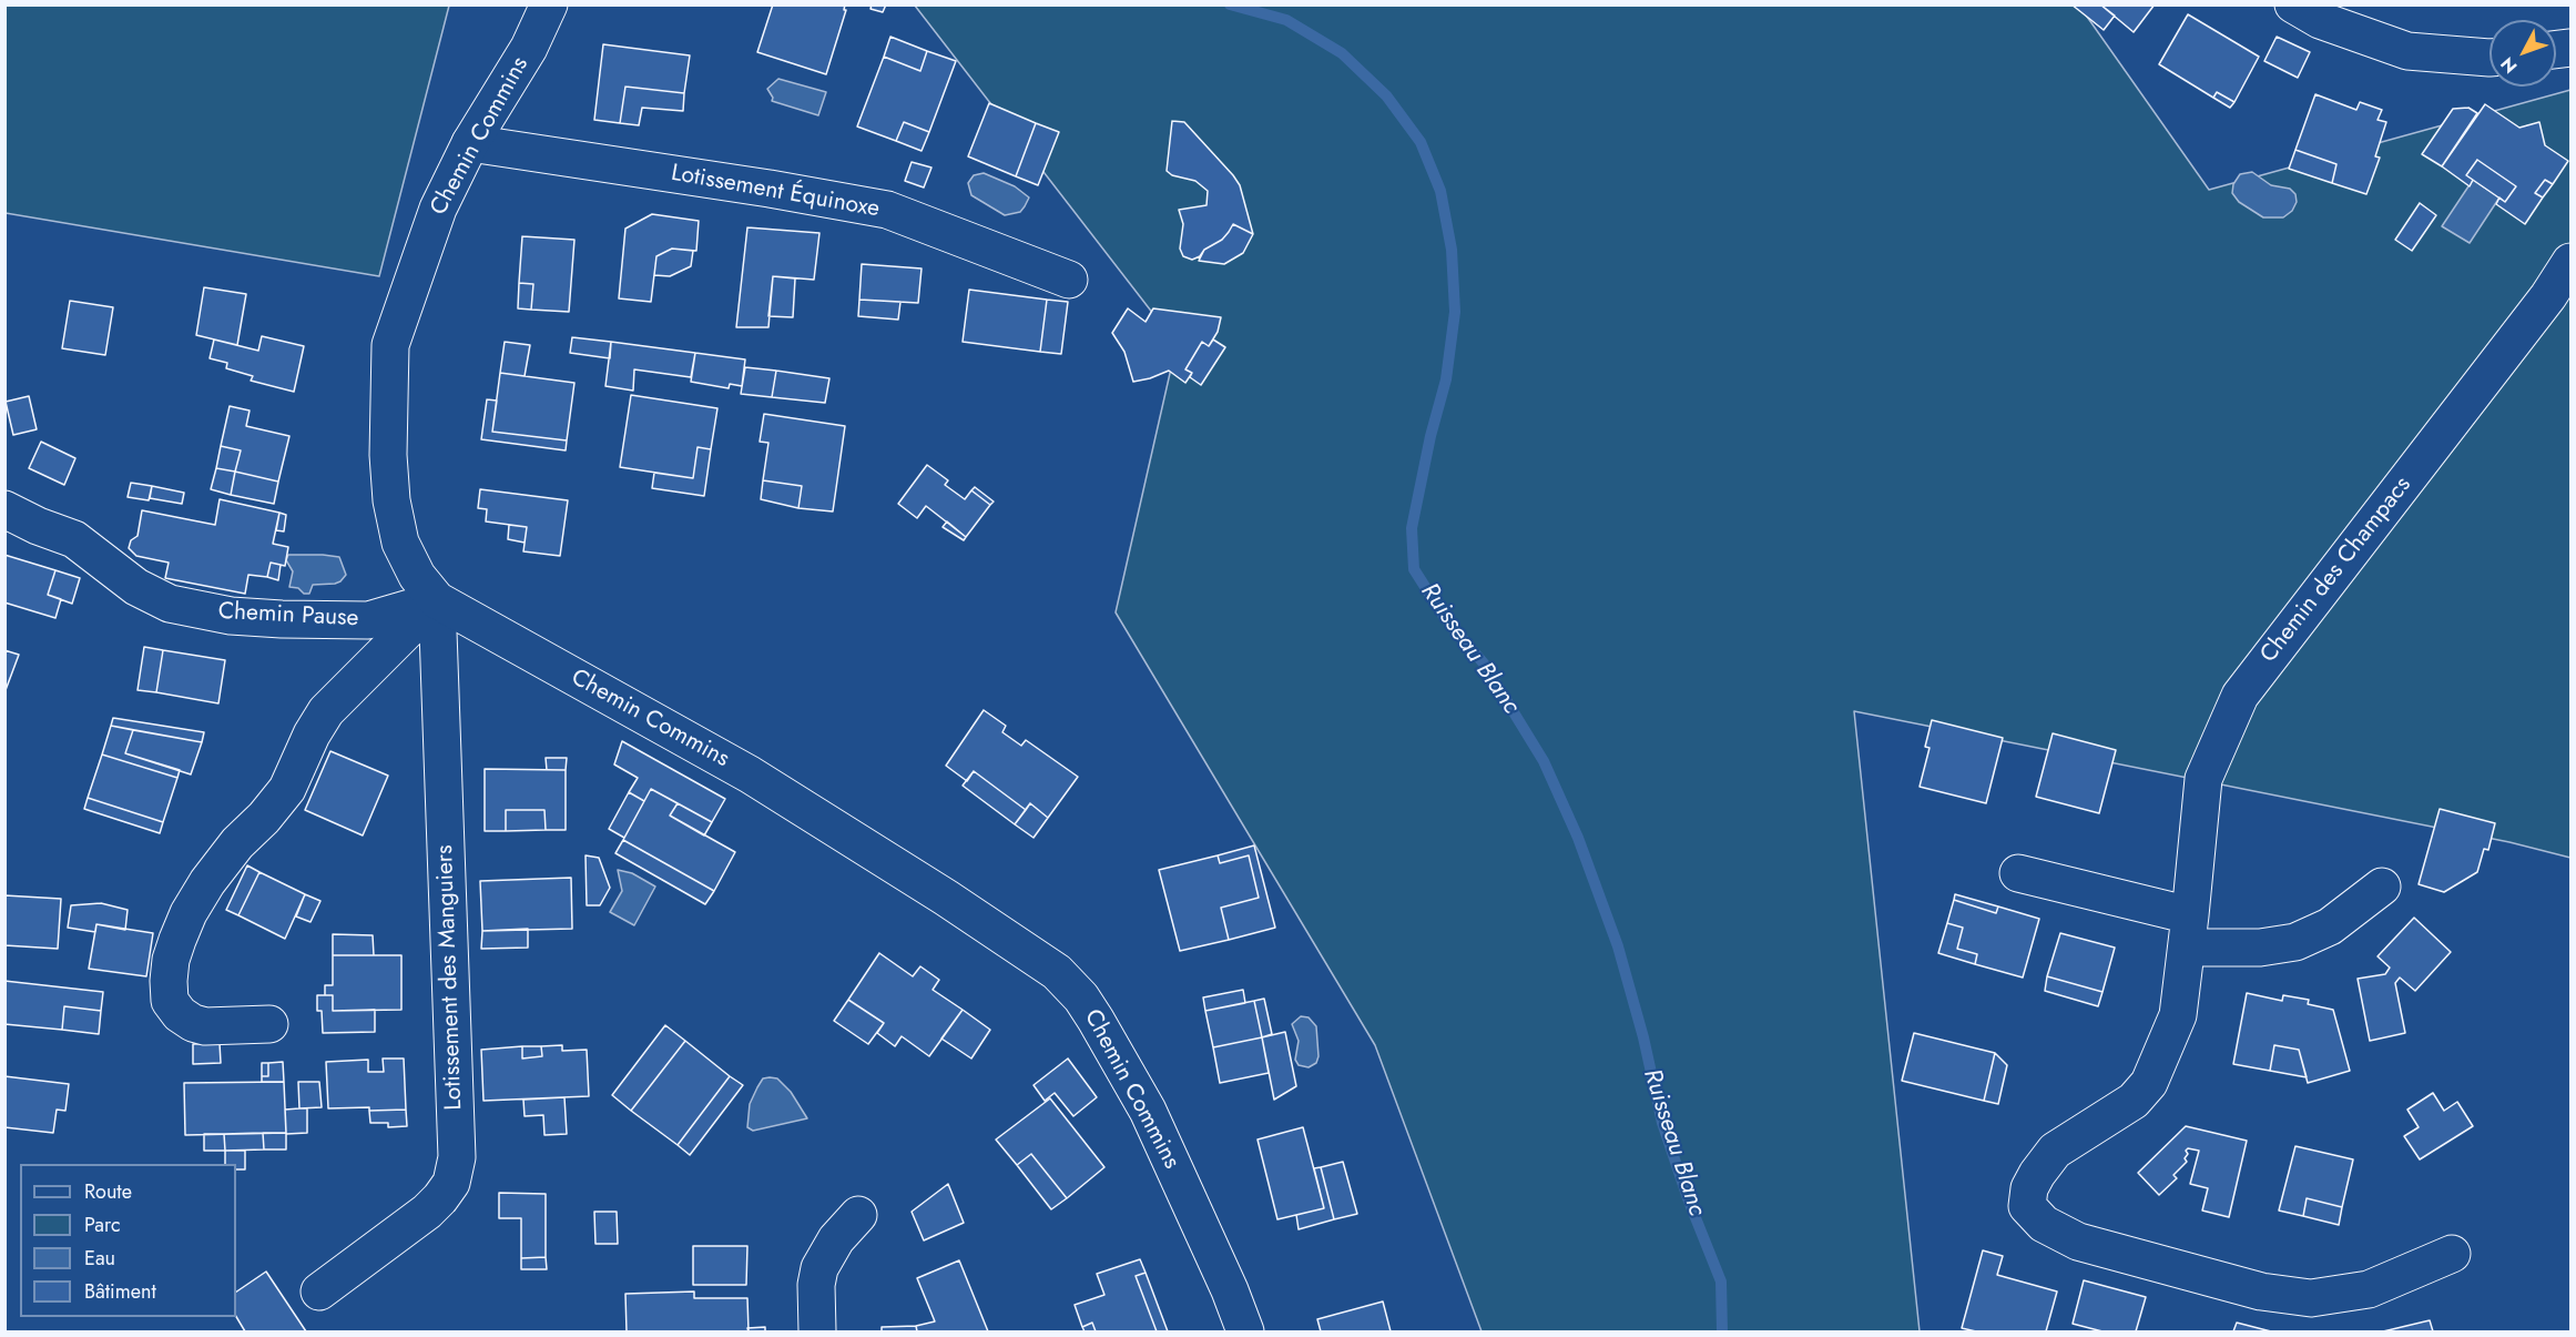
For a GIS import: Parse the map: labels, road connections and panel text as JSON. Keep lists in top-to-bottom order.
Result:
{
  "streets": {
    "street": [
      "Chemin Commins",
      "Lotissement Équinoxe",
      "Chemin des Champacs",
      "Chemin Pause",
      "Lotissement des Manguiers"
    ]
  },
  "crossings": [
    ["Chemin Commins", "Lotissement Équinoxe"],
    ["Chemin Commins", "Chemin Pause"],
    ["Chemin Commins", "Lotissement des Manguiers"],
    ["Chemin Pause", "Lotissement des Manguiers"]
  ],
  "water": ["Ruisseau Blanc"],
  "legend": [
    "Route",
    "Parc",
    "Eau",
    "Bâtiment"
  ],
  "north": "bottom left"
}
